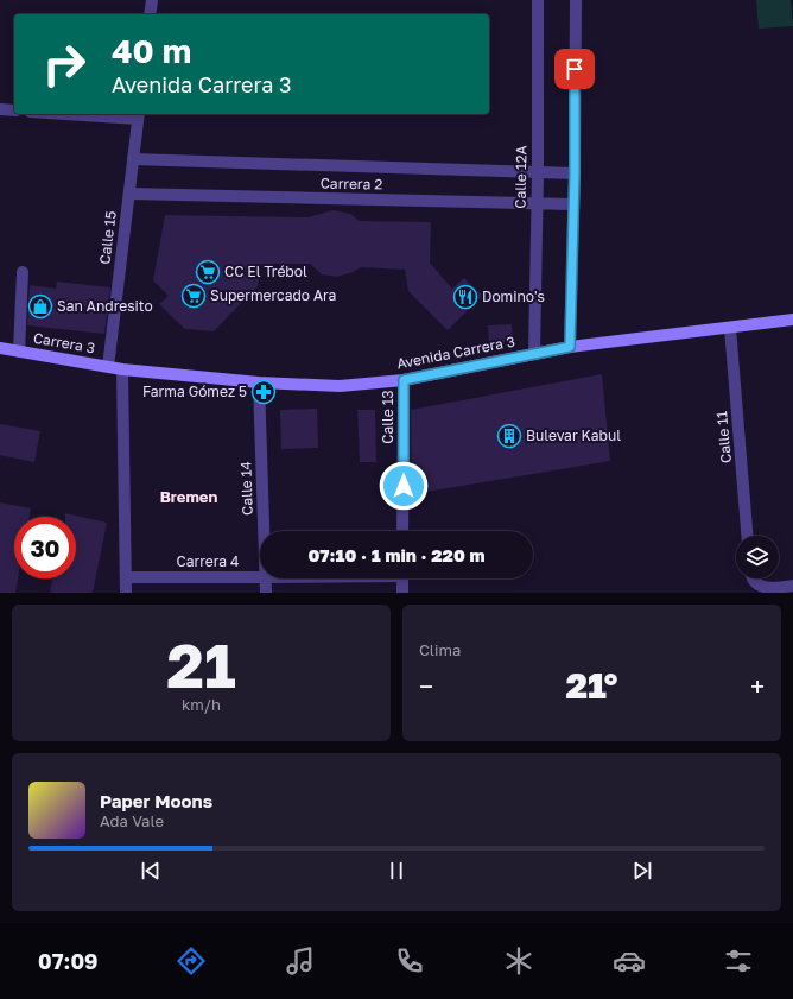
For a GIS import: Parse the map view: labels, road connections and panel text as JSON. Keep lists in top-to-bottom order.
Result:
{
  "streets": {
    "main road": ["Carrera 3", "Avenida Carrera 3"],
    "street": [
      "Calle 12A",
      "Carrera 2",
      "Calle 15",
      "Calle 13",
      "Calle 11",
      "Calle 14",
      "Carrera 4"
    ]
  },
  "crossings": [
    ["Calle 12A", "Carrera 2"],
    ["Calle 12A", "Avenida Carrera 3"],
    ["Carrera 2", "Calle 15"],
    ["Calle 15", "Carrera 3"],
    ["Carrera 3", "Avenida Carrera 3"],
    ["Avenida Carrera 3", "Calle 13"],
    ["Avenida Carrera 3", "Calle 11"],
    ["Avenida Carrera 3", "Calle 14"]
  ],
  "districts": ["Bremen"],
  "places": {
    "supermarket": ["CC El Trébol", "Supermercado Ara"],
    "restaurant": ["Domino's"],
    "shop": ["San Andresito"],
    "pharmacy": ["Farma Gómez 5"],
    "building": ["Bulevar Kabul"]
  },
  "page": {
    "turn": ["40 m", "Avenida Carrera 3"],
    "limit": "30",
    "trip": "07:10 · 1 min · 220 m",
    "tile": [
      ["21", "km/h"],
      "Clima"
    ],
    "heat": ["−", "21°", "+"],
    "song": ["Paper Moons", "Ada Vale"],
    "tabs": "07:09"
  }
}
